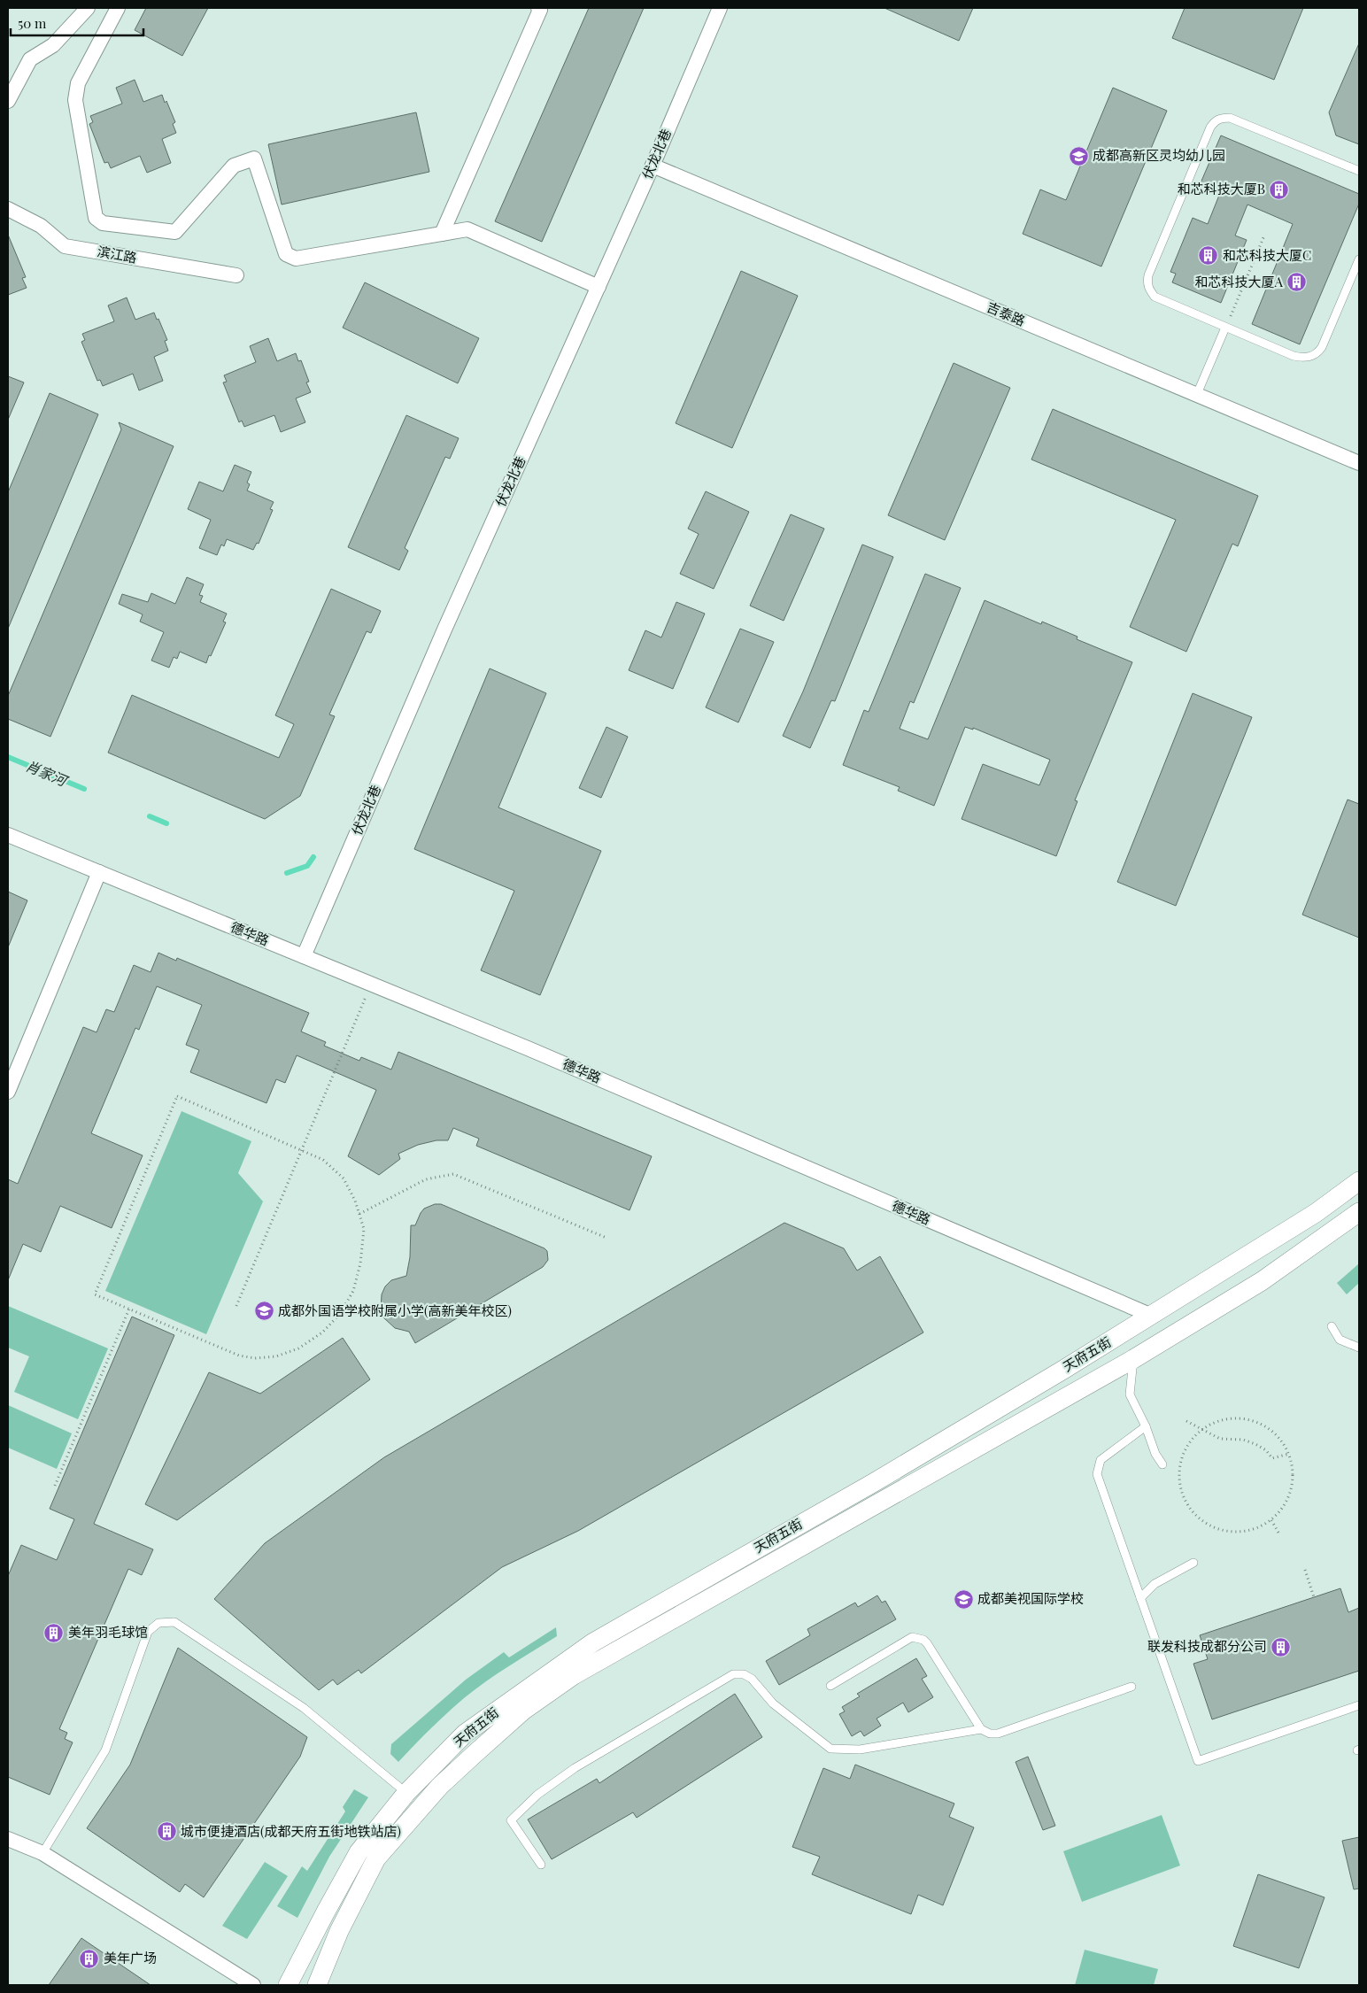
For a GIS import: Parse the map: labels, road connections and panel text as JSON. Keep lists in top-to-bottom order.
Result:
{
  "streets": {
    "street": [
      "伏龙北巷",
      "滨江路",
      "吉泰路",
      "德华路",
      "天府五街"
    ]
  },
  "crossings": [
    ["伏龙北巷", "吉泰路"],
    ["伏龙北巷", "德华路"],
    ["德华路", "天府五街"]
  ],
  "water": ["肖家河"],
  "places": {
    "school or university": ["成都高新区灵均幼儿园", "成都外国语学校附属小学(高新美年校区)", "成都美视国际学校"],
    "building": [
      "和芯科技大厦B",
      "和芯科技大厦C",
      "和芯科技大厦A",
      "美年羽毛球馆",
      "联发科技成都分公司",
      "城市便捷酒店(成都天府五街地铁站店)",
      "美年广场"
    ]
  },
  "scale_bar": "50 m"
}
